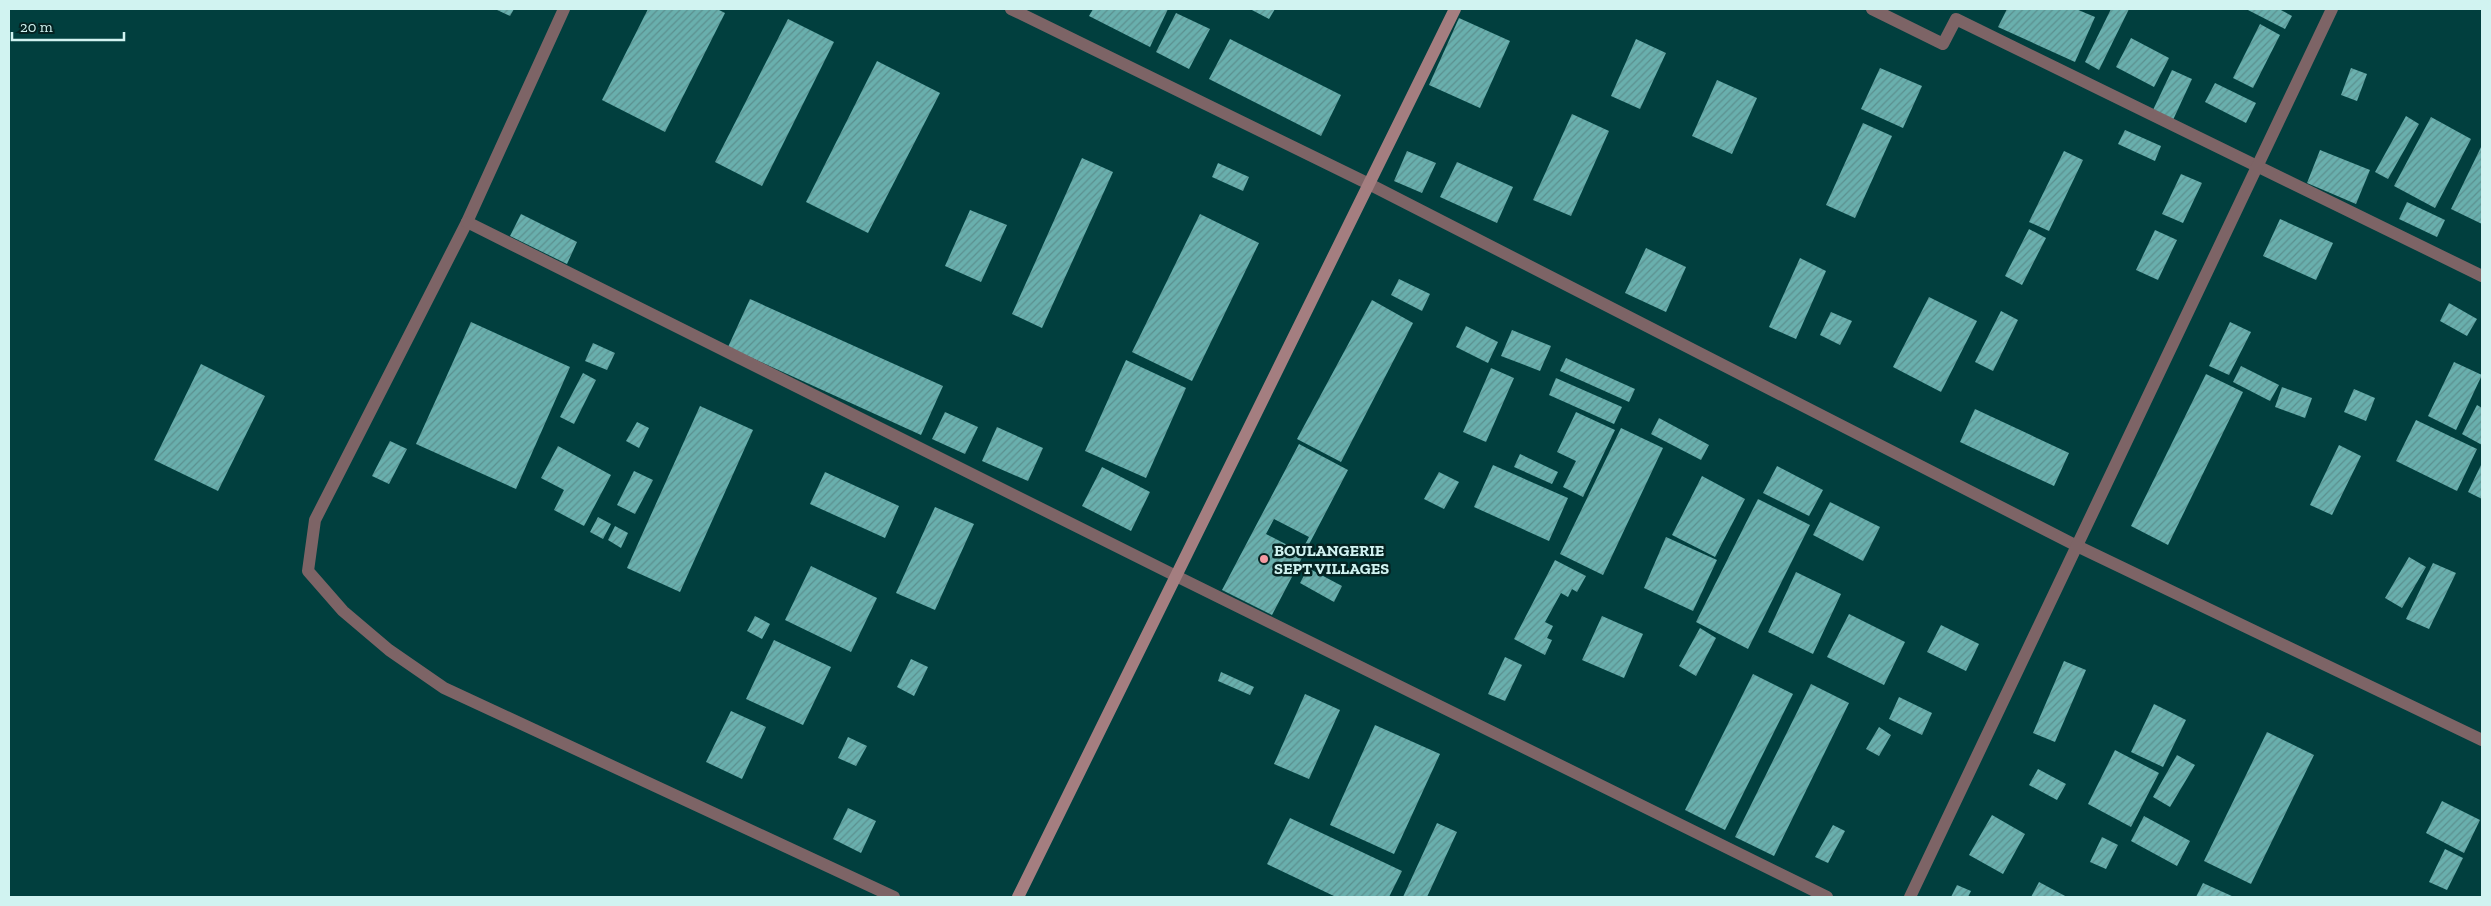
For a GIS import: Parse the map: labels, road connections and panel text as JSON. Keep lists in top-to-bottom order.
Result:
{
  "places": ["BOULANGERIE SEPT VILLAGES"],
  "scale_bar": "20 m"
}
